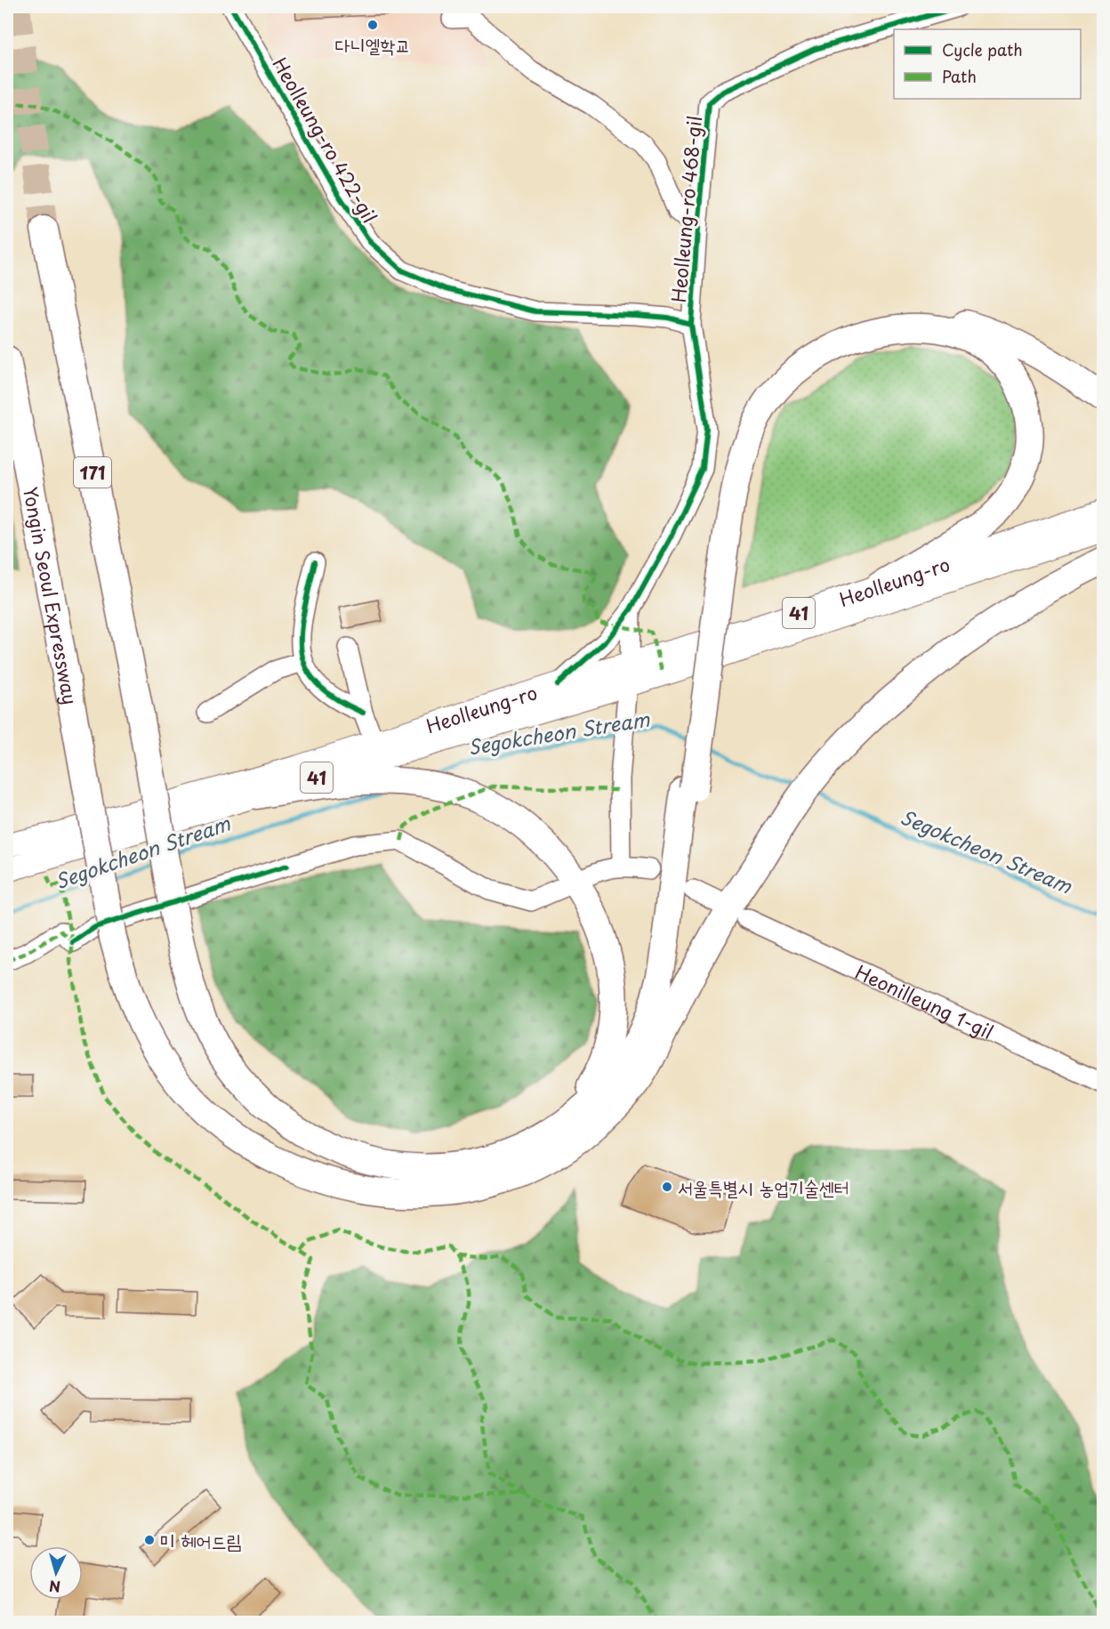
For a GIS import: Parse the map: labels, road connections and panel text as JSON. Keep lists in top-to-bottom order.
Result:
{
  "streets": {
    "highway": ["171", "Yongin Seoul Expressway"],
    "main road": ["Heolleung-ro", "41"],
    "street": ["Heolleung-ro 422-gil", "Heolleung-ro 468-gil", "Heonilleung 1-gil"]
  },
  "crossings": [
    ["Heolleung-ro 422-gil", "Heolleung-ro 468-gil"],
    ["Heolleung-ro 468-gil", "Heolleung-ro"],
    ["171", "Yongin Seoul Expressway"]
  ],
  "water": ["Segokcheon Stream"],
  "places": ["다니엘학교", "서울특별시 농업기술센터", "미 헤어드림"],
  "legend": ["Cycle path", "Path"],
  "north": "bottom"
}
